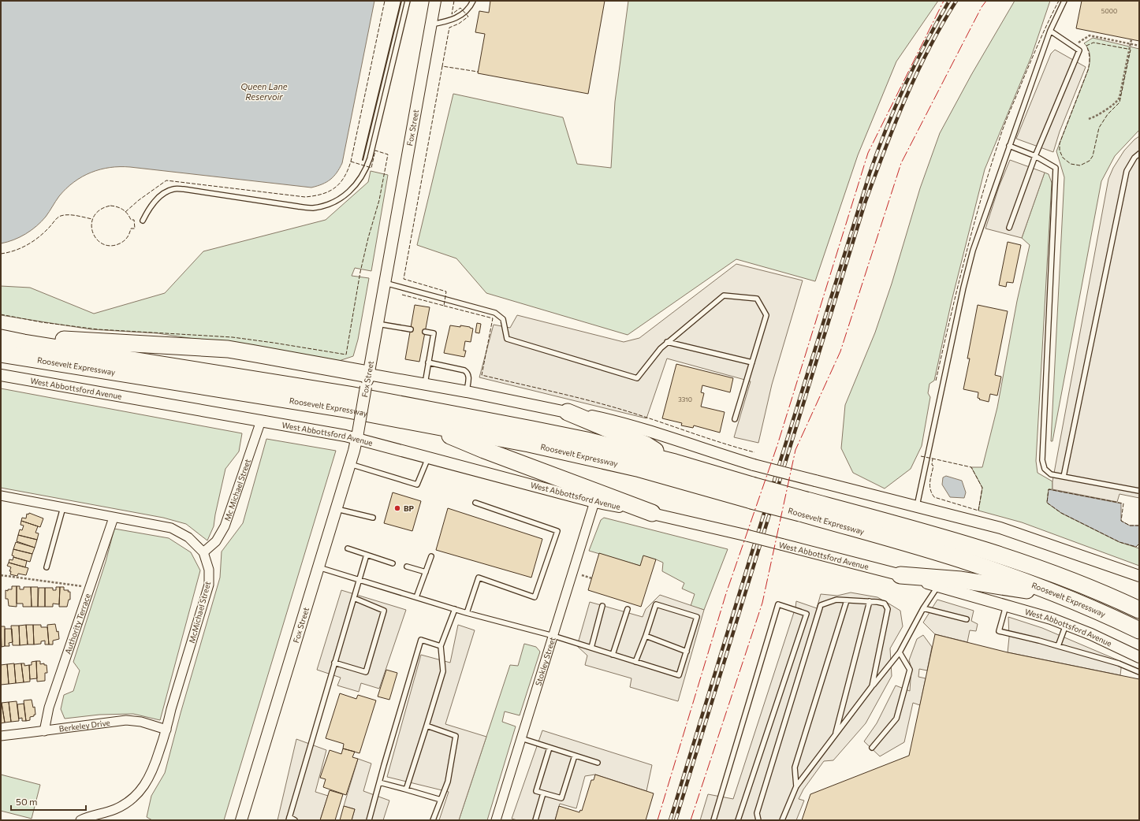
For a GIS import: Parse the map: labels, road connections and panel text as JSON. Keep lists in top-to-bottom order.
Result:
{
  "streets": {
    "highway": ["Roosevelt Expressway"],
    "street": [
      "Fox Street",
      "West Abbottsford Avenue",
      "Mc Michael Street",
      "McMichael Street",
      "Authority Terrace",
      "Stokley Street",
      "Berkeley Drive"
    ]
  },
  "crossings": [
    ["Fox Street", "West Abbottsford Avenue"],
    ["West Abbottsford Avenue", "Mc Michael Street"],
    ["West Abbottsford Avenue", "Stokley Street"],
    ["Mc Michael Street", "McMichael Street"],
    ["McMichael Street", "Authority Terrace"],
    ["McMichael Street", "Berkeley Drive"],
    ["Authority Terrace", "Berkeley Drive"]
  ],
  "water": ["Queen Lane Reservoir"],
  "places": ["BP"],
  "house_numbers": ["5000", "3310"],
  "scale_bar": "50 m"
}
